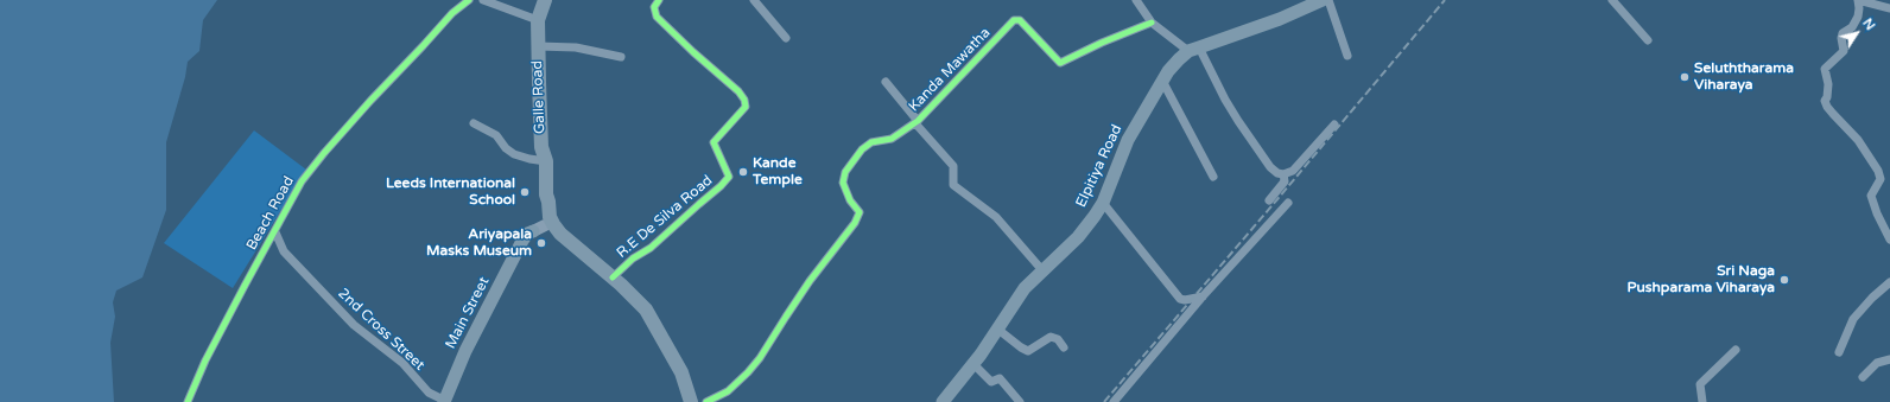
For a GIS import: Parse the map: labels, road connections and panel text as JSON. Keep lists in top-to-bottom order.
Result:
{
  "streets": {
    "highway": ["Galle Road"],
    "main road": ["Elpitiya Road", "Main Street"],
    "street": [
      "Kanda Mawatha",
      "Beach Road",
      "R.E De Silva Road",
      "2nd Cross Street"
    ]
  },
  "crossings": [
    ["Galle Road", "R.E De Silva Road"],
    ["Galle Road", "Main Street"],
    ["Beach Road", "2nd Cross Street"],
    ["Main Street", "2nd Cross Street"]
  ],
  "places": [
    "Seluththarama Viharaya",
    "Kande Temple",
    "Leeds International School",
    "Ariyapala Masks Museum",
    "Sri Naga Pushparama Viharaya"
  ],
  "north": "top right"
}
